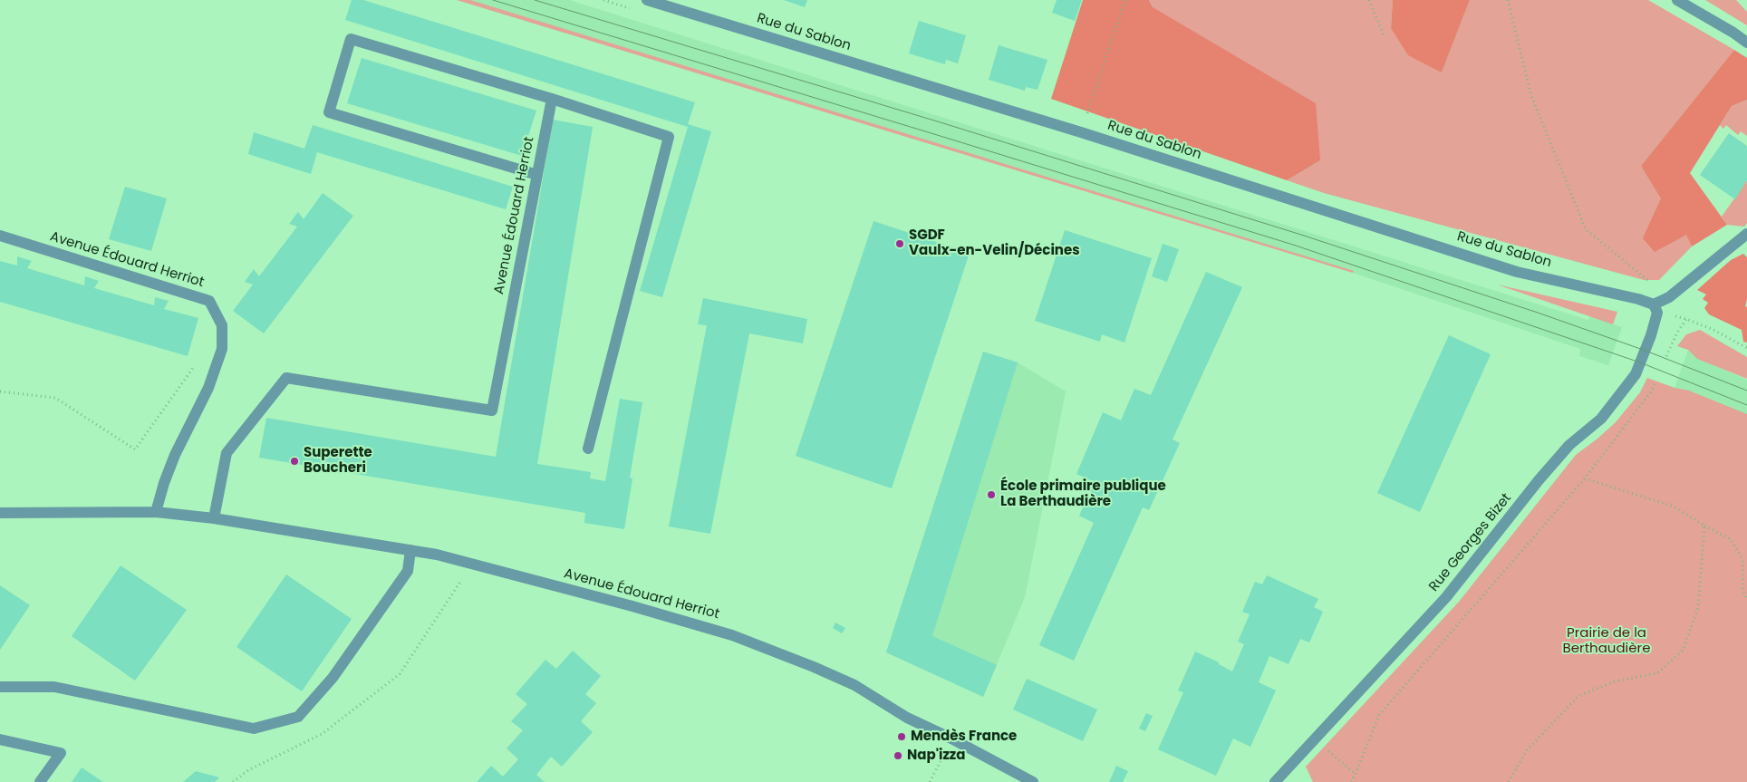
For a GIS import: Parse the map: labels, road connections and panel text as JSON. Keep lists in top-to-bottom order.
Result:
{
  "streets": {
    "street": ["Rue du Sablon", "Avenue Édouard Herriot", "Rue Georges Bizet"]
  },
  "crossings": [
    ["Rue du Sablon", "Rue Georges Bizet"]
  ],
  "parks": ["Prairie de la Berthaudière"],
  "places": [
    "SGDF Vaulx-en-Velin/Décines",
    "Superette Boucheri",
    "École primaire publique La Berthaudière",
    "Mendès France",
    "Nap'izza"
  ]
}
